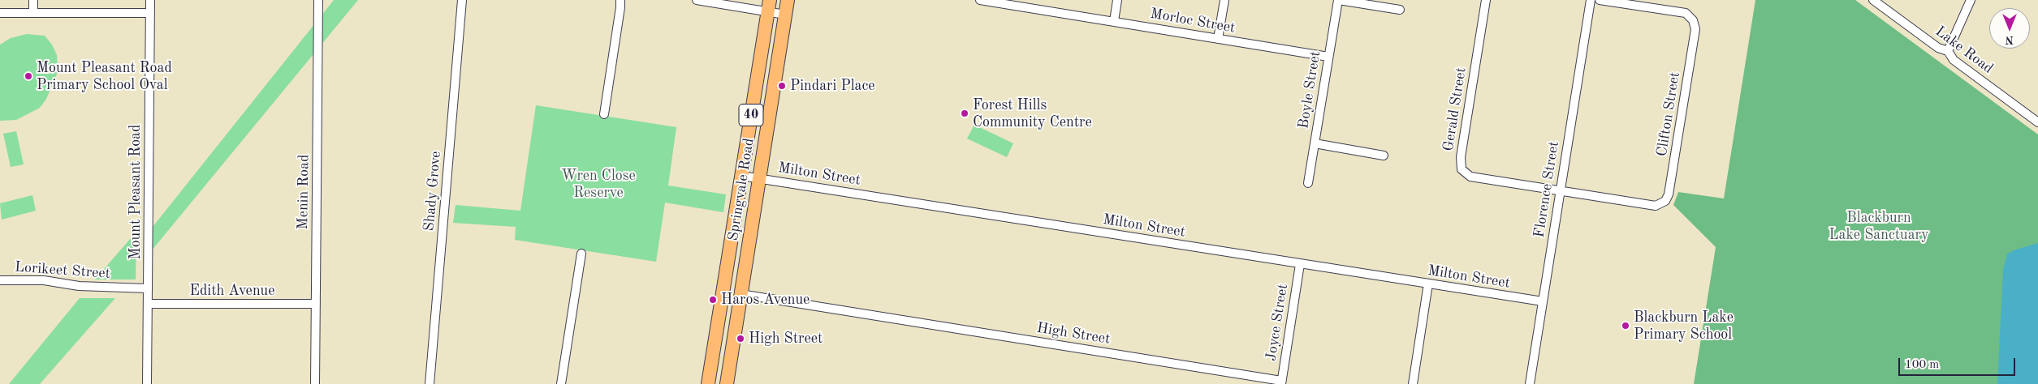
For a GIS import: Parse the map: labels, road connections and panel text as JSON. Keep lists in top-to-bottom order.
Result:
{
  "streets": {
    "highway": ["40", "Springvale Road"],
    "street": [
      "Morloc Street",
      "Lake Road",
      "Boyle Street",
      "Gerald Street",
      "Clifton Street",
      "Milton Street",
      "Florence Street",
      "Shady Grove",
      "Mount Pleasant Road",
      "Menin Road",
      "Lorikeet Street",
      "Edith Avenue",
      "Joyce Street",
      "High Street"
    ]
  },
  "crossings": [
    ["Morloc Street", "Boyle Street"],
    ["Gerald Street", "Clifton Street"],
    ["Gerald Street", "Florence Street"],
    ["Clifton Street", "Florence Street"],
    ["Milton Street", "Springvale Road"],
    ["Milton Street", "Florence Street"],
    ["Milton Street", "Joyce Street"],
    ["Springvale Road", "High Street"],
    ["Mount Pleasant Road", "Lorikeet Street"],
    ["Mount Pleasant Road", "Edith Avenue"],
    ["Menin Road", "Edith Avenue"],
    ["Joyce Street", "High Street"]
  ],
  "parks": ["Wren Close Reserve", "Blackburn Lake Sanctuary"],
  "places": [
    "Mount Pleasant Road Primary School Oval",
    "Pindari Place",
    "Forest Hills Community Centre",
    "Haros Avenue",
    "Blackburn Lake Primary School",
    "High Street"
  ],
  "scale_bar": "100 m",
  "north": "bottom"
}
